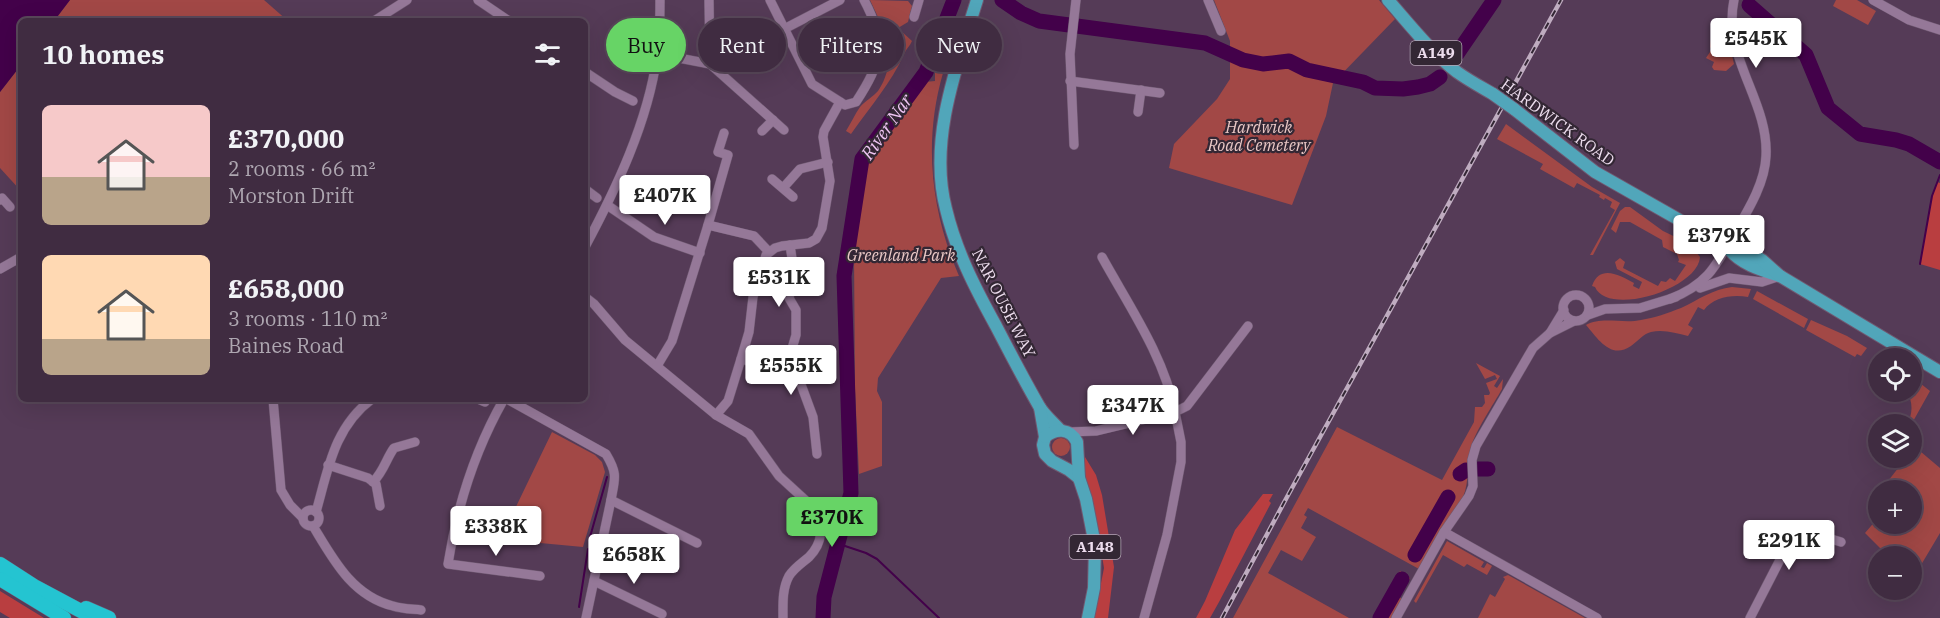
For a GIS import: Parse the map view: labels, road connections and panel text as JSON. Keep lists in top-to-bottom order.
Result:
{
  "streets": {
    "main road": [
      "A149",
      "HARDWICK ROAD",
      "NAR OUSE WAY",
      "A148"
    ]
  },
  "water": ["River Nar"],
  "parks": ["Hardwick Road Cemetery", "Greenland Park"],
  "page": {
    "price": [
      "£545K",
      "£407K",
      "£379K",
      "£531K",
      "£555K",
      "£347K",
      "£370K",
      "£338K",
      "£291K",
      "£658K"
    ],
    "chip": [
      "Buy",
      "Rent",
      "Filters",
      "New"
    ],
    "heading": "10 homes",
    "list": [
      {
        "name": "£370,000",
        "note": "2 rooms · 66 m² · Morston Drift"
      },
      {
        "name": "£658,000",
        "note": "3 rooms · 110 m² · Baines Road"
      }
    ],
    "map_buttons": ["+", "−"]
  }
}
